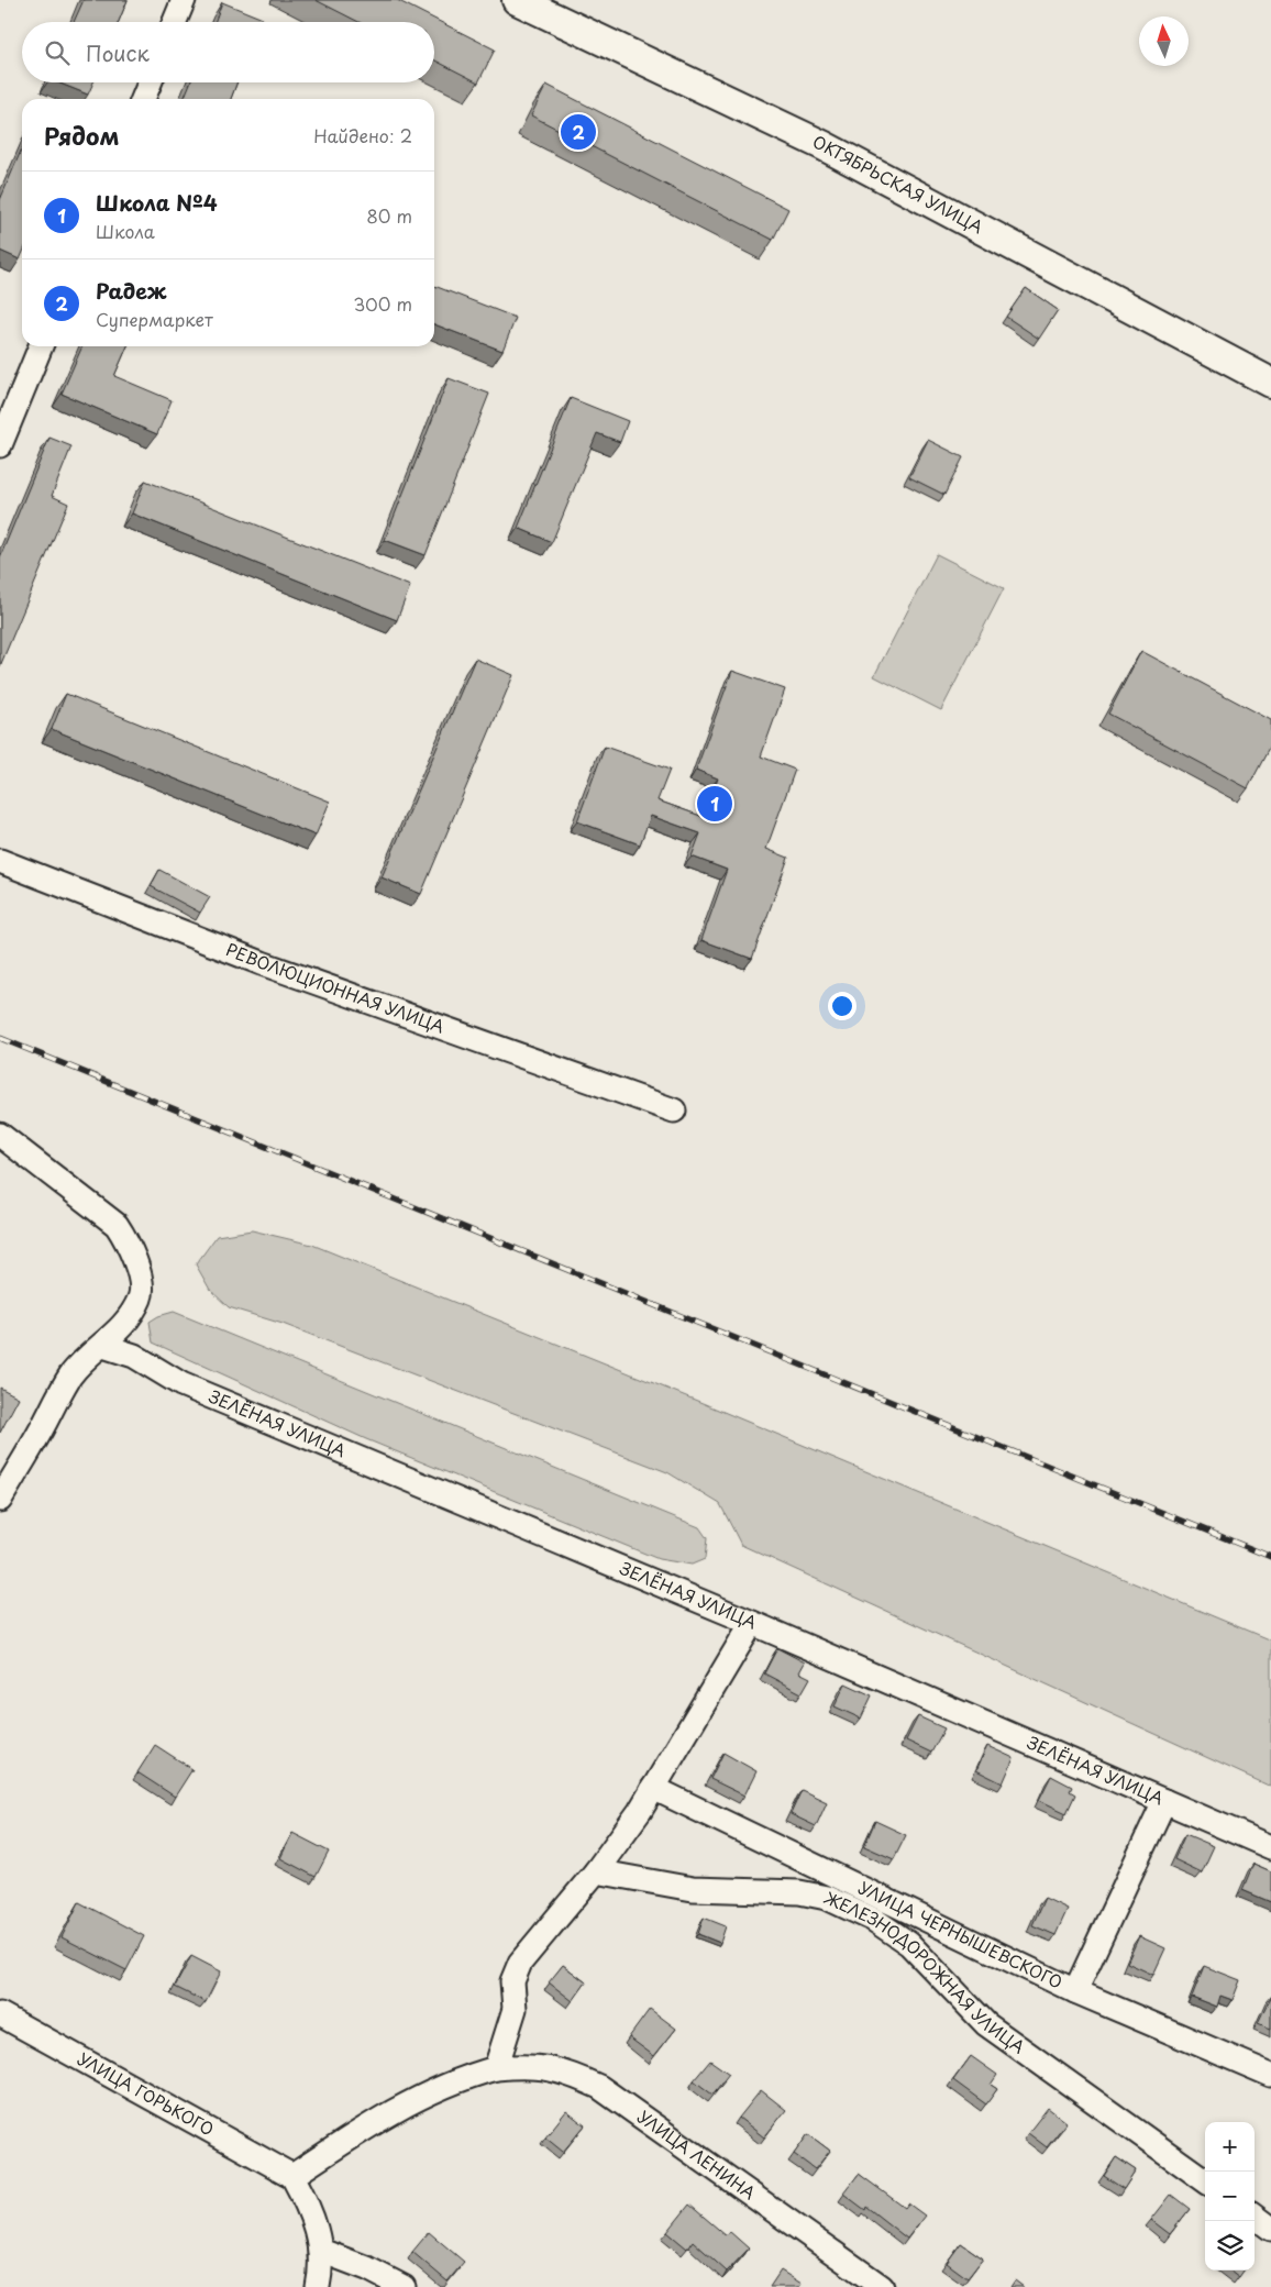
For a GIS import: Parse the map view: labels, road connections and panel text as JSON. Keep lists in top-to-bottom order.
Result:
{
  "streets": {
    "main road": ["ОКТЯБРЬСКАЯ УЛИЦА"],
    "street": [
      "РЕВОЛЮЦИОННАЯ УЛИЦА",
      "ЗЕЛЁНАЯ УЛИЦА",
      "УЛИЦА ЧЕРНЫШЕВСКОГО",
      "ЖЕЛЕЗНОДОРОЖНАЯ УЛИЦА",
      "УЛИЦА ГОРЬКОГО",
      "УЛИЦА ЛЕНИНА"
    ]
  },
  "crossings": [
    ["УЛИЦА ГОРЬКОГО", "УЛИЦА ЛЕНИНА"]
  ],
  "north": "top",
  "page": {
    "search": "Поиск",
    "heading": ["Рядом", "Найдено: 2"],
    "pins": ["2", "1"],
    "list": [
      {
        "mark": "1",
        "name": "Школа №4",
        "note": "Школа",
        "value": "80 m"
      },
      {
        "mark": "2",
        "name": "Радеж",
        "note": "Супермаркет",
        "value": "300 m"
      }
    ],
    "map_buttons": ["+", "−"]
  }
}
